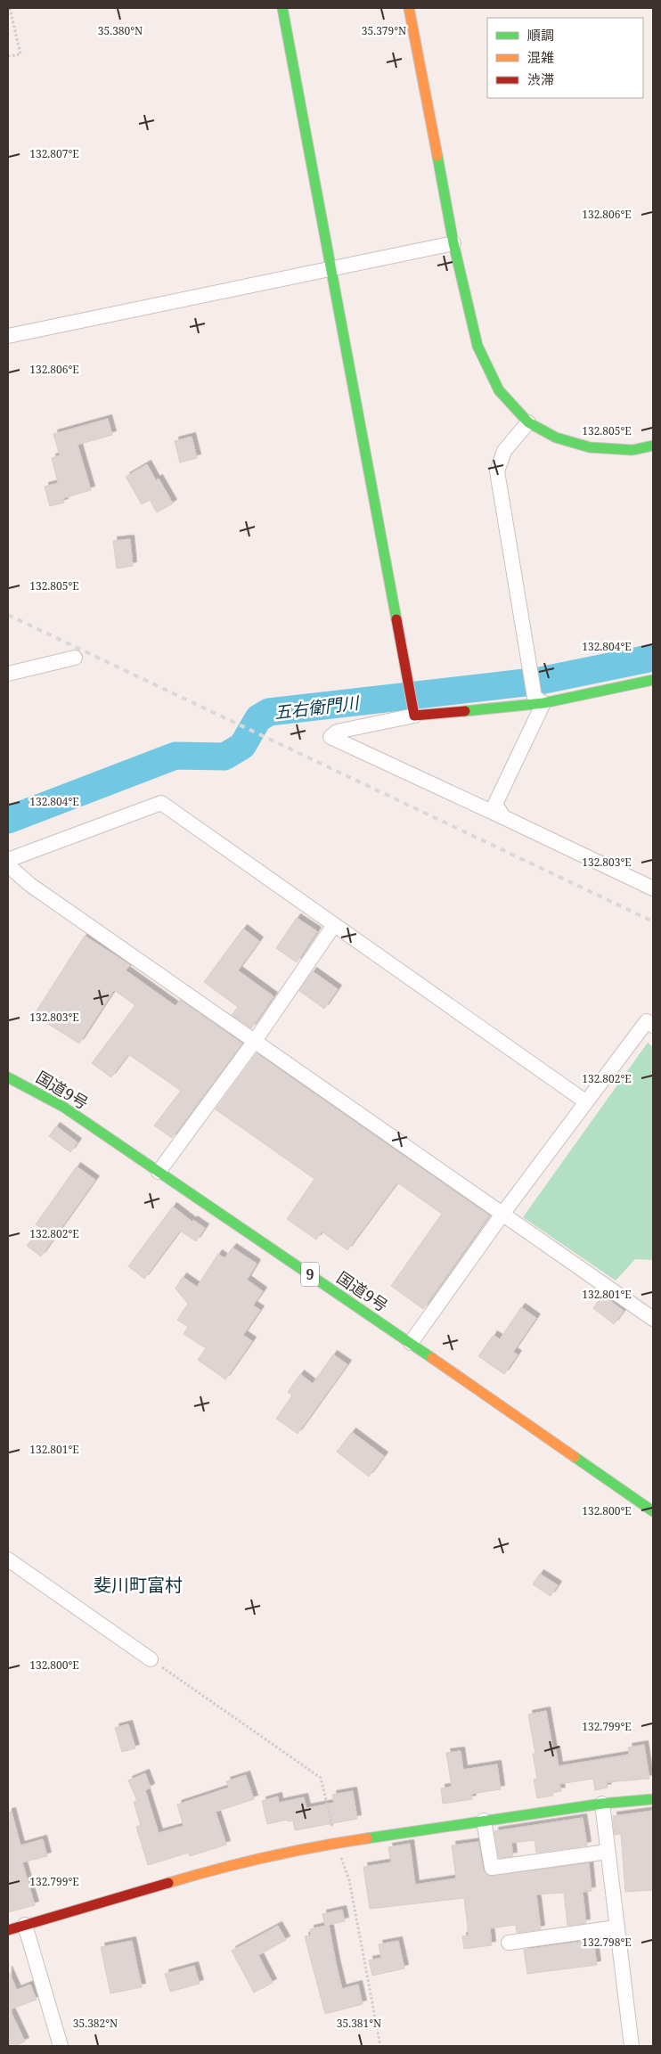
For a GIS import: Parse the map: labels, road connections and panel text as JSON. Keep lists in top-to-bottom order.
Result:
{
  "streets": {
    "main road": ["国道9号", "9"]
  },
  "districts": ["斐川町富村"],
  "water": ["五右衛門川"],
  "legend": ["順調", "混雑", "渋滞"],
  "coordinates": [
    "35.380°N",
    "35.379°N",
    "132.807°E",
    "132.806°E",
    "132.805°E",
    "132.804°E",
    "132.803°E",
    "132.802°E",
    "132.801°E",
    "132.800°E",
    "132.799°E",
    "132.798°E",
    "35.382°N",
    "35.381°N"
  ]
}
